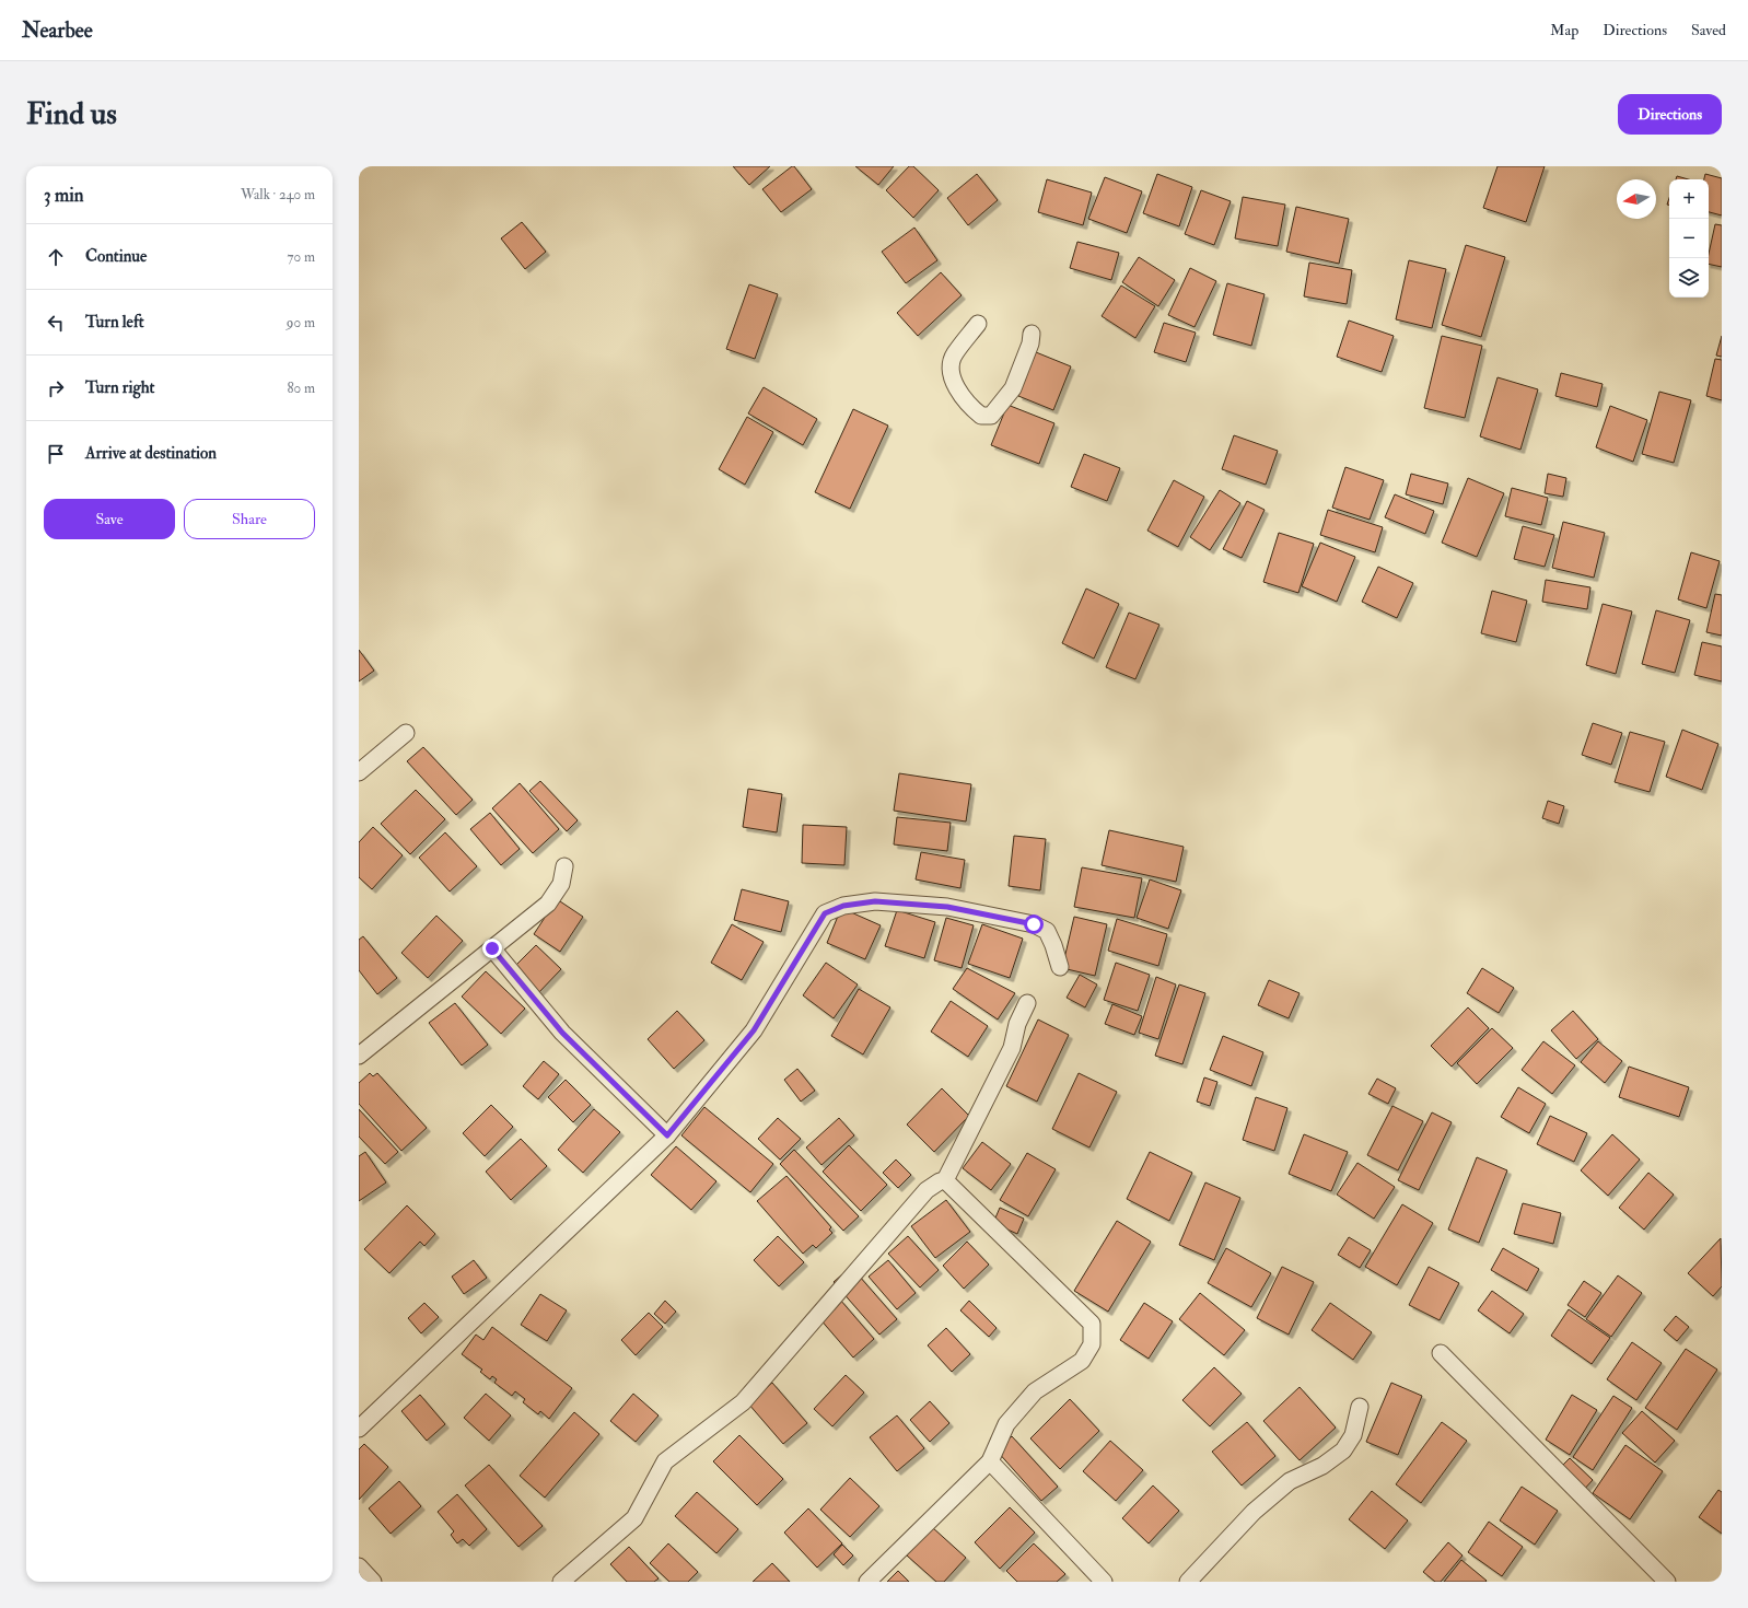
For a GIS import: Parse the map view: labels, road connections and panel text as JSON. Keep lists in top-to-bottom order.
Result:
{
  "north": "left",
  "page": {
    "header": "Nearbee",
    "nav": ["Map", "Directions", "Saved"],
    "buttons": [
      "Directions",
      ["Save", "Share"]
    ],
    "title": "Find us",
    "heading": ["3 min", "Walk · 240 m"],
    "map_buttons": ["+", "−"],
    "list": [
      ["Continue", "70 m"],
      ["Turn left", "90 m"],
      ["Turn right", "80 m"],
      "Arrive at destination"
    ]
  }
}
